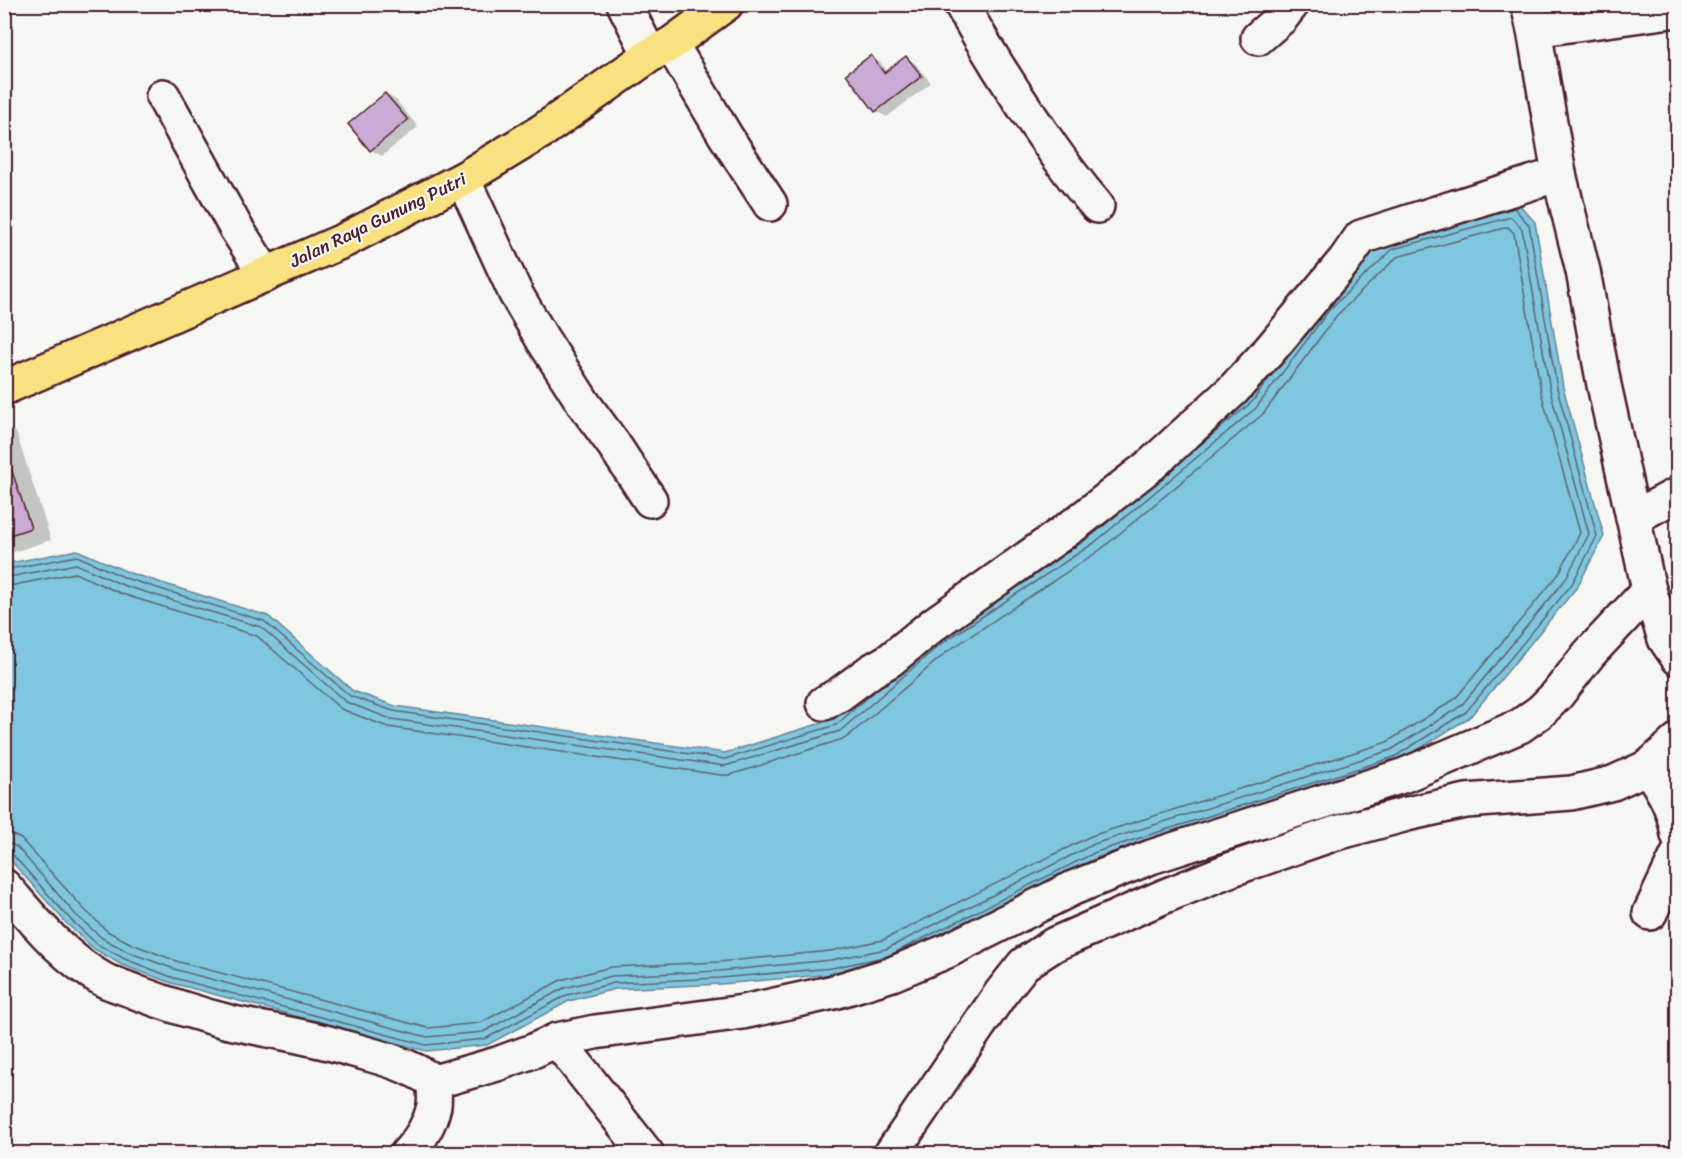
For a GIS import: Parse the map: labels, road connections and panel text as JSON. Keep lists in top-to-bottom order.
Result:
{
  "streets": {
    "main road": ["Jalan Raya Gunung Putri"]
  }
}
